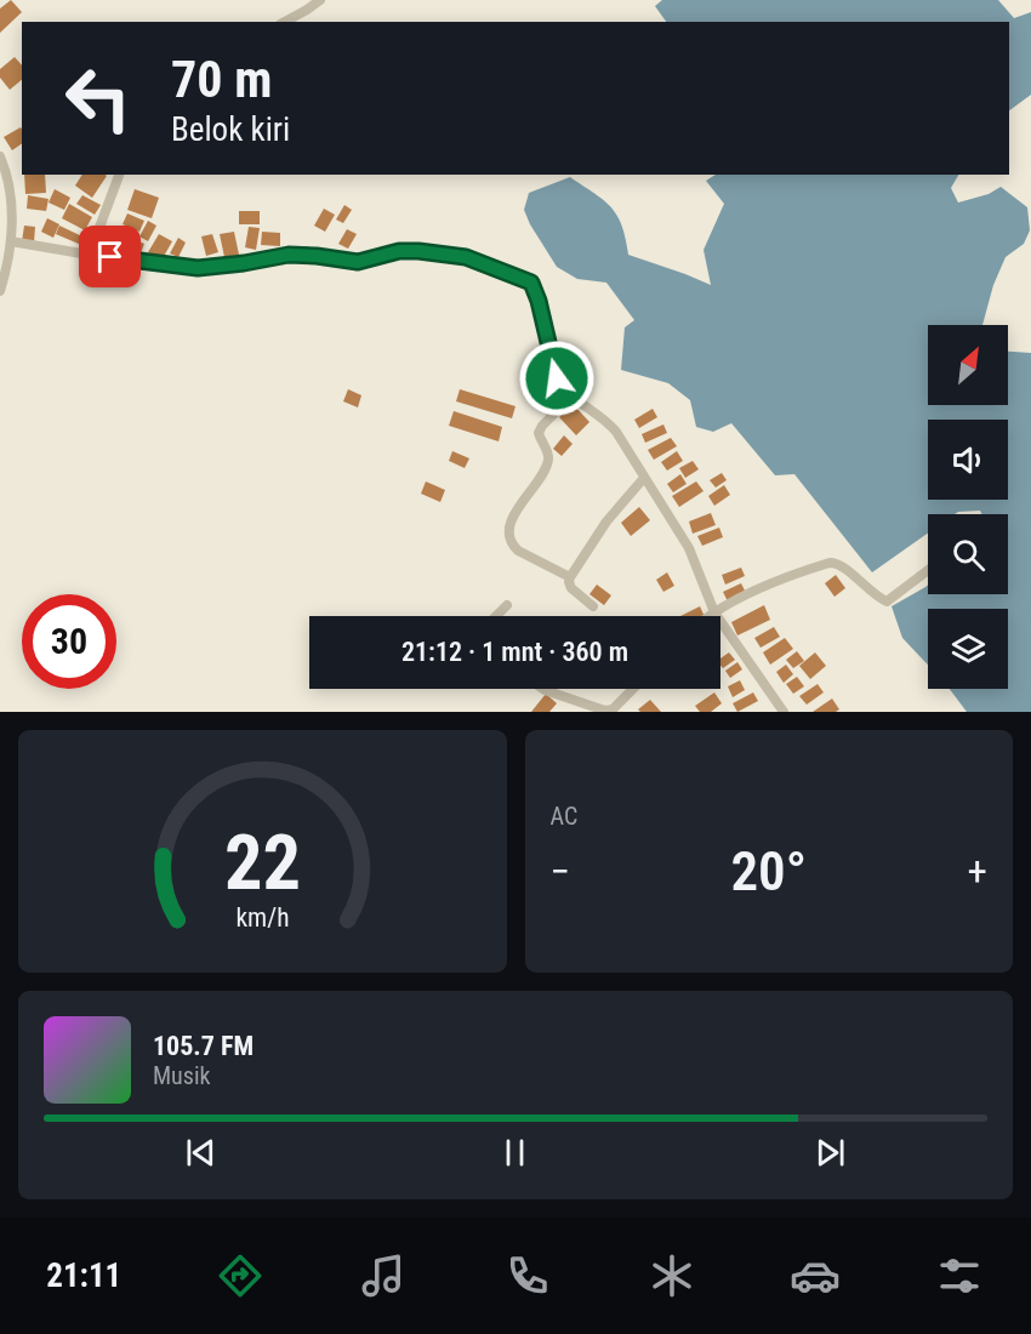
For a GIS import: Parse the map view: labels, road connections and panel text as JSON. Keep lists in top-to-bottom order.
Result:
{
  "north": "top right",
  "page": {
    "turn": ["70 m", "Belok kiri"],
    "limit": "30",
    "trip": "21:12 · 1 mnt · 360 m",
    "tile": "AC",
    "heat": ["−", "20°", "+"],
    "song": ["105.7 FM", "Musik"],
    "tabs": "21:11",
    "gauge": ["22", "km/h"]
  }
}
